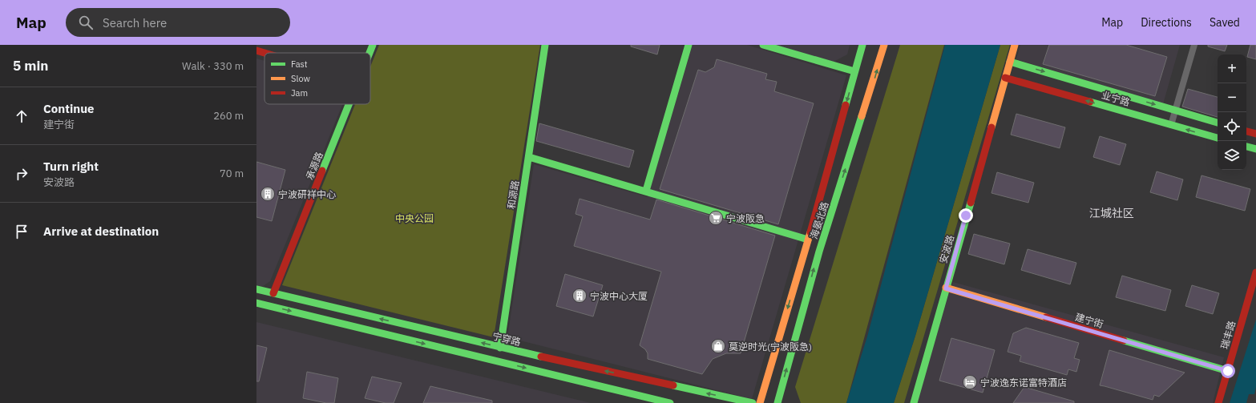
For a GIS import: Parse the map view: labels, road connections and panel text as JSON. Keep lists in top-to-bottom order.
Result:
{
  "streets": {
    "street": [
      "业宁路",
      "承源路",
      "和源路",
      "海晏北路",
      "安波路",
      "建宁街",
      "瑞丰路",
      "宁穿路"
    ]
  },
  "crossings": [
    ["业宁路", "安波路"],
    ["承源路", "宁穿路"],
    ["和源路", "宁穿路"],
    ["安波路", "建宁街"],
    ["建宁街", "瑞丰路"]
  ],
  "districts": ["江城社区"],
  "parks": ["中央公园"],
  "places": {
    "building": ["宁波研祥中心", "宁波中心大厦"],
    "supermarket": ["宁波阪急"],
    "shop": ["莫逆时光(宁波阪急)"],
    "hotel": ["宁波逸东诺富特酒店"]
  },
  "legend": ["Fast", "Slow", "Jam"],
  "page": {
    "header": "Map",
    "search": "Search here",
    "nav": ["Map", "Directions", "Saved"],
    "heading": ["5 min", "Walk · 330 m"],
    "map_buttons": ["+", "−"],
    "list": [
      ["Continue", "建宁街", "260 m"],
      ["Turn right", "安波路", "70 m"],
      "Arrive at destination"
    ]
  }
}
